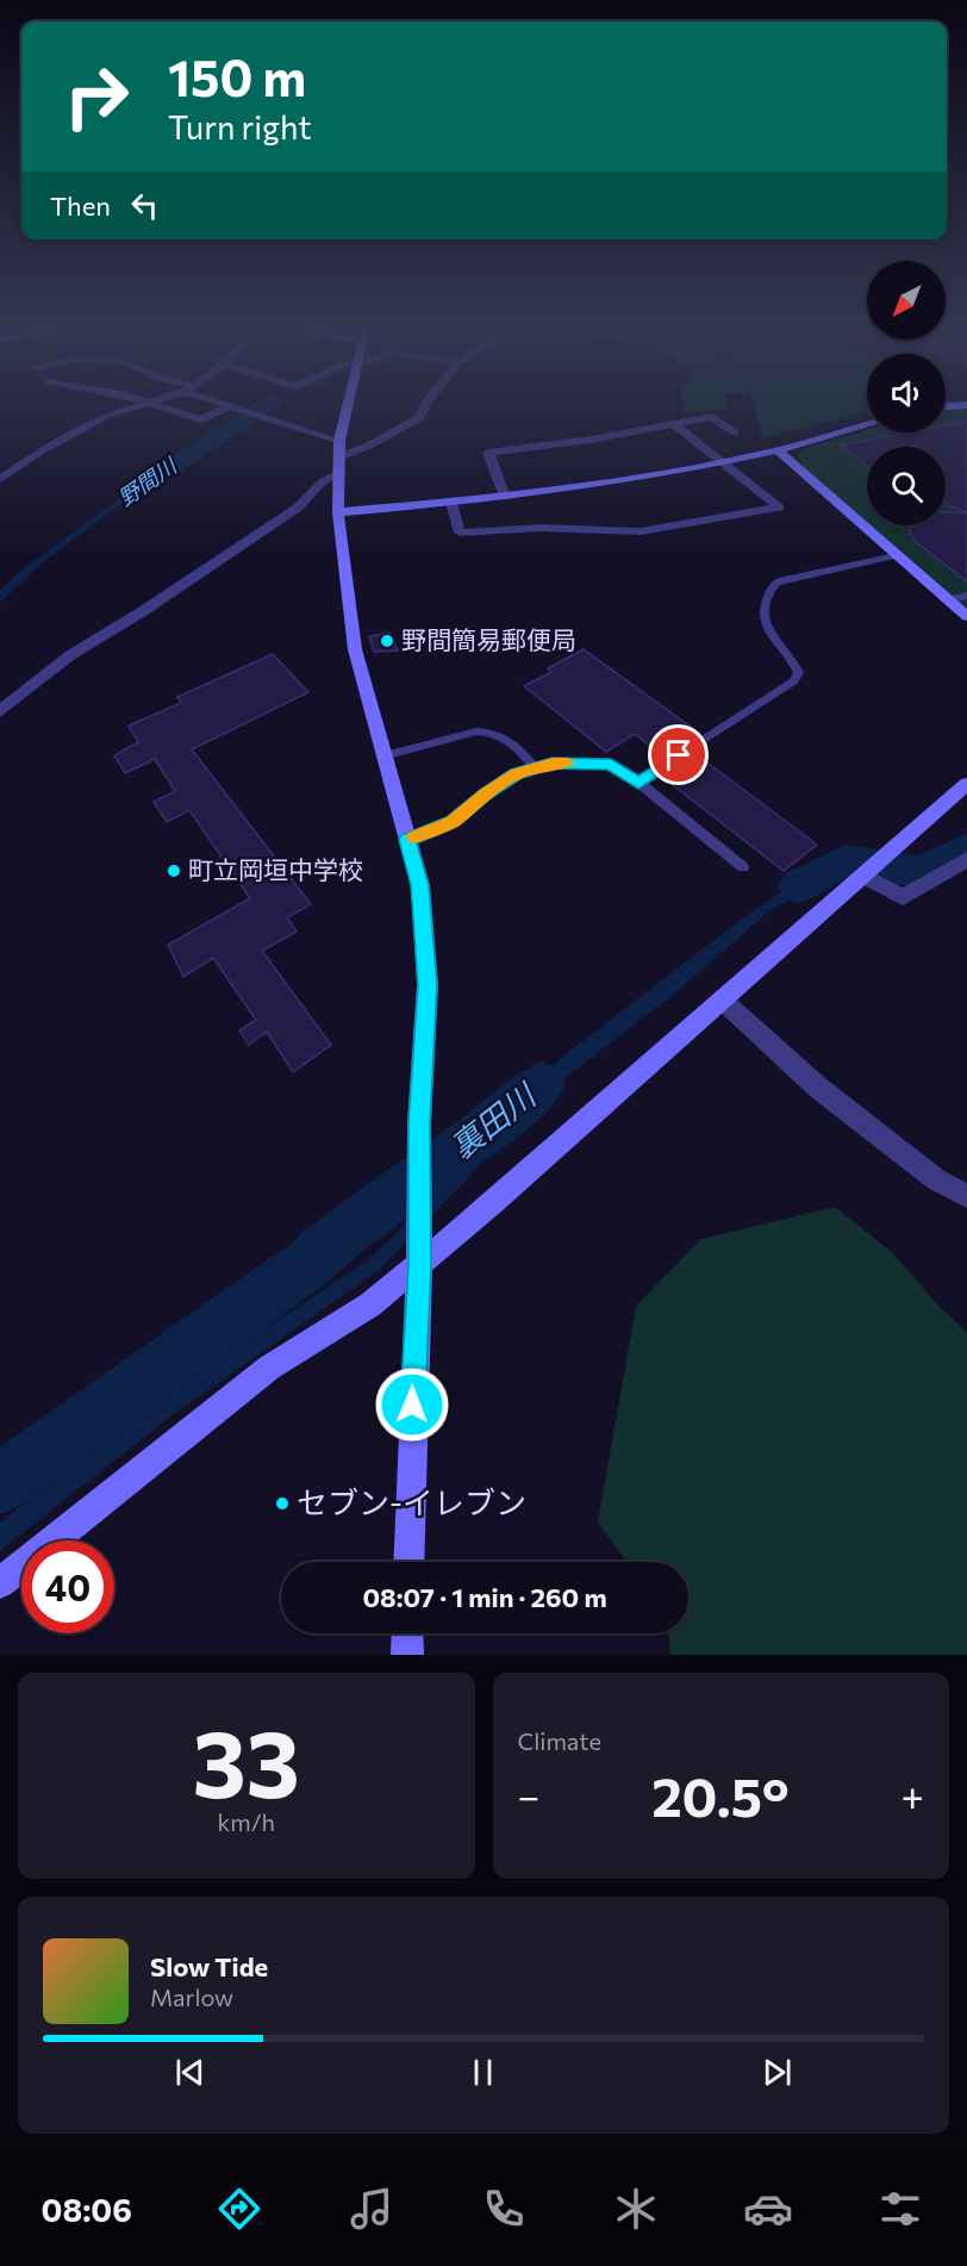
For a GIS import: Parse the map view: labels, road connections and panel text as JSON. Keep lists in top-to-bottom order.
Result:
{
  "water": ["野間川", "裏田川"],
  "places": ["野間簡易郵便局", "町立岡垣中学校", "セブン-イレブン"],
  "north": "bottom left",
  "page": {
    "turn": ["150 m", "Turn right"],
    "then": "Then",
    "limit": "40",
    "trip": "08:07 · 1 min · 260 m",
    "tile": [
      ["33", "km/h"],
      "Climate"
    ],
    "heat": ["−", "20.5°", "+"],
    "song": ["Slow Tide", "Marlow"],
    "tabs": "08:06"
  }
}
